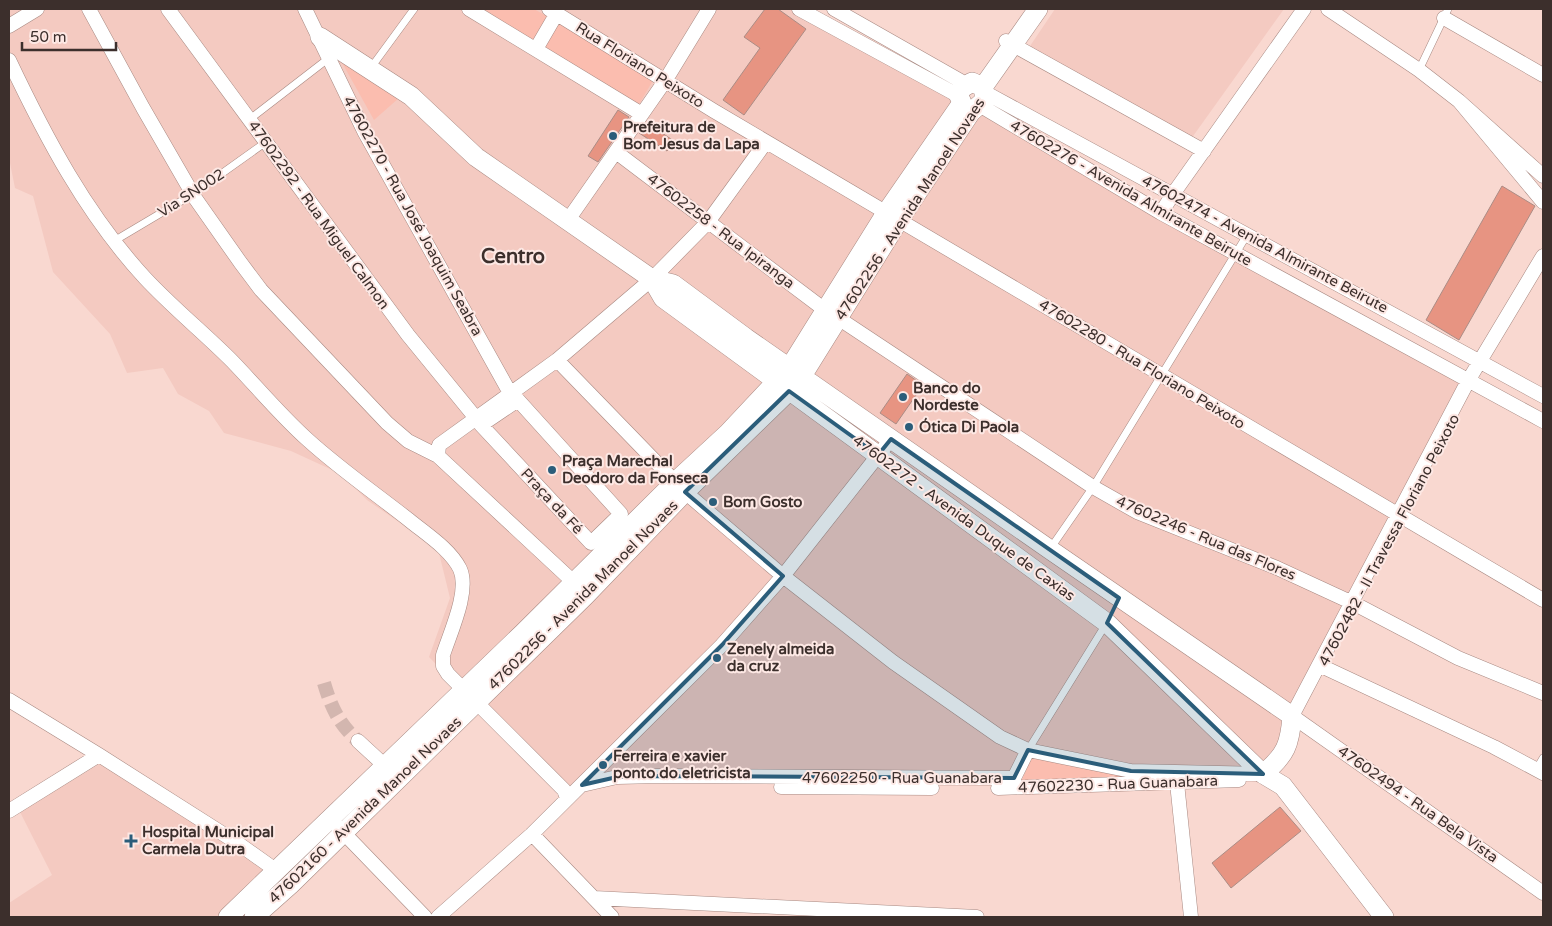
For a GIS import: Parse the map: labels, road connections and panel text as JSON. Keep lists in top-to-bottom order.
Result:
{
  "streets": {
    "street": [
      "Rua Floriano Peixoto",
      "47602276 - Avenida Almirante Beirute",
      "47602256 - Avenida Manoel Novaes",
      "47602292 - Rua Miguel Calmon",
      "47602270 - Rua José Joaquim Seabra",
      "47602258 - Rua Ipiranga",
      "47602474 - Avenida Almirante Beirute",
      "47602280 - Rua Floriano Peixoto",
      "Praça da Fé",
      "47602272 - Avenida Duque de Caxias",
      "47602246 - Rua das Flores",
      "47602250 - Rua Guanabara",
      "47602230 - Rua Guanabara",
      "47602494 - Rua Bela Vista",
      "47602160 - Avenida Manoel Novaes"
    ],
    "lane": ["Via SN002"]
  },
  "crossings": [
    ["Rua Floriano Peixoto", "47602256 - Avenida Manoel Novaes"],
    ["Rua Floriano Peixoto", "47602280 - Rua Floriano Peixoto"],
    ["Via SN002", "47602292 - Rua Miguel Calmon"],
    ["47602276 - Avenida Almirante Beirute", "47602256 - Avenida Manoel Novaes"],
    ["47602276 - Avenida Almirante Beirute", "47602474 - Avenida Almirante Beirute"],
    ["47602256 - Avenida Manoel Novaes", "47602258 - Rua Ipiranga"],
    ["47602256 - Avenida Manoel Novaes", "47602474 - Avenida Almirante Beirute"],
    ["47602256 - Avenida Manoel Novaes", "47602280 - Rua Floriano Peixoto"],
    ["47602256 - Avenida Manoel Novaes", "47602272 - Avenida Duque de Caxias"],
    ["47602256 - Avenida Manoel Novaes", "47602246 - Rua das Flores"],
    ["47602256 - Avenida Manoel Novaes", "47602160 - Avenida Manoel Novaes"],
    ["47602292 - Rua Miguel Calmon", "Praça da Fé"],
    ["47602270 - Rua José Joaquim Seabra", "47602272 - Avenida Duque de Caxias"],
    ["47602258 - Rua Ipiranga", "47602246 - Rua das Flores"],
    ["47602272 - Avenida Duque de Caxias", "47602230 - Rua Guanabara"],
    ["47602272 - Avenida Duque de Caxias", "47602494 - Rua Bela Vista"],
    ["47602250 - Rua Guanabara", "47602230 - Rua Guanabara"]
  ],
  "districts": ["Centro"],
  "places": {
    "other": [
      "Prefeitura de Bom Jesus da Lapa",
      "Banco do Nordeste",
      "Ótica Di Paola",
      "Praça Marechal Deodoro da Fonseca",
      "Bom Gosto",
      "Zenely almeida da cruz",
      "Ferreira e xavier ponto do eletricista"
    ],
    "health": ["Hospital Municipal Carmela Dutra"]
  },
  "scale_bar": "50 m"
}
